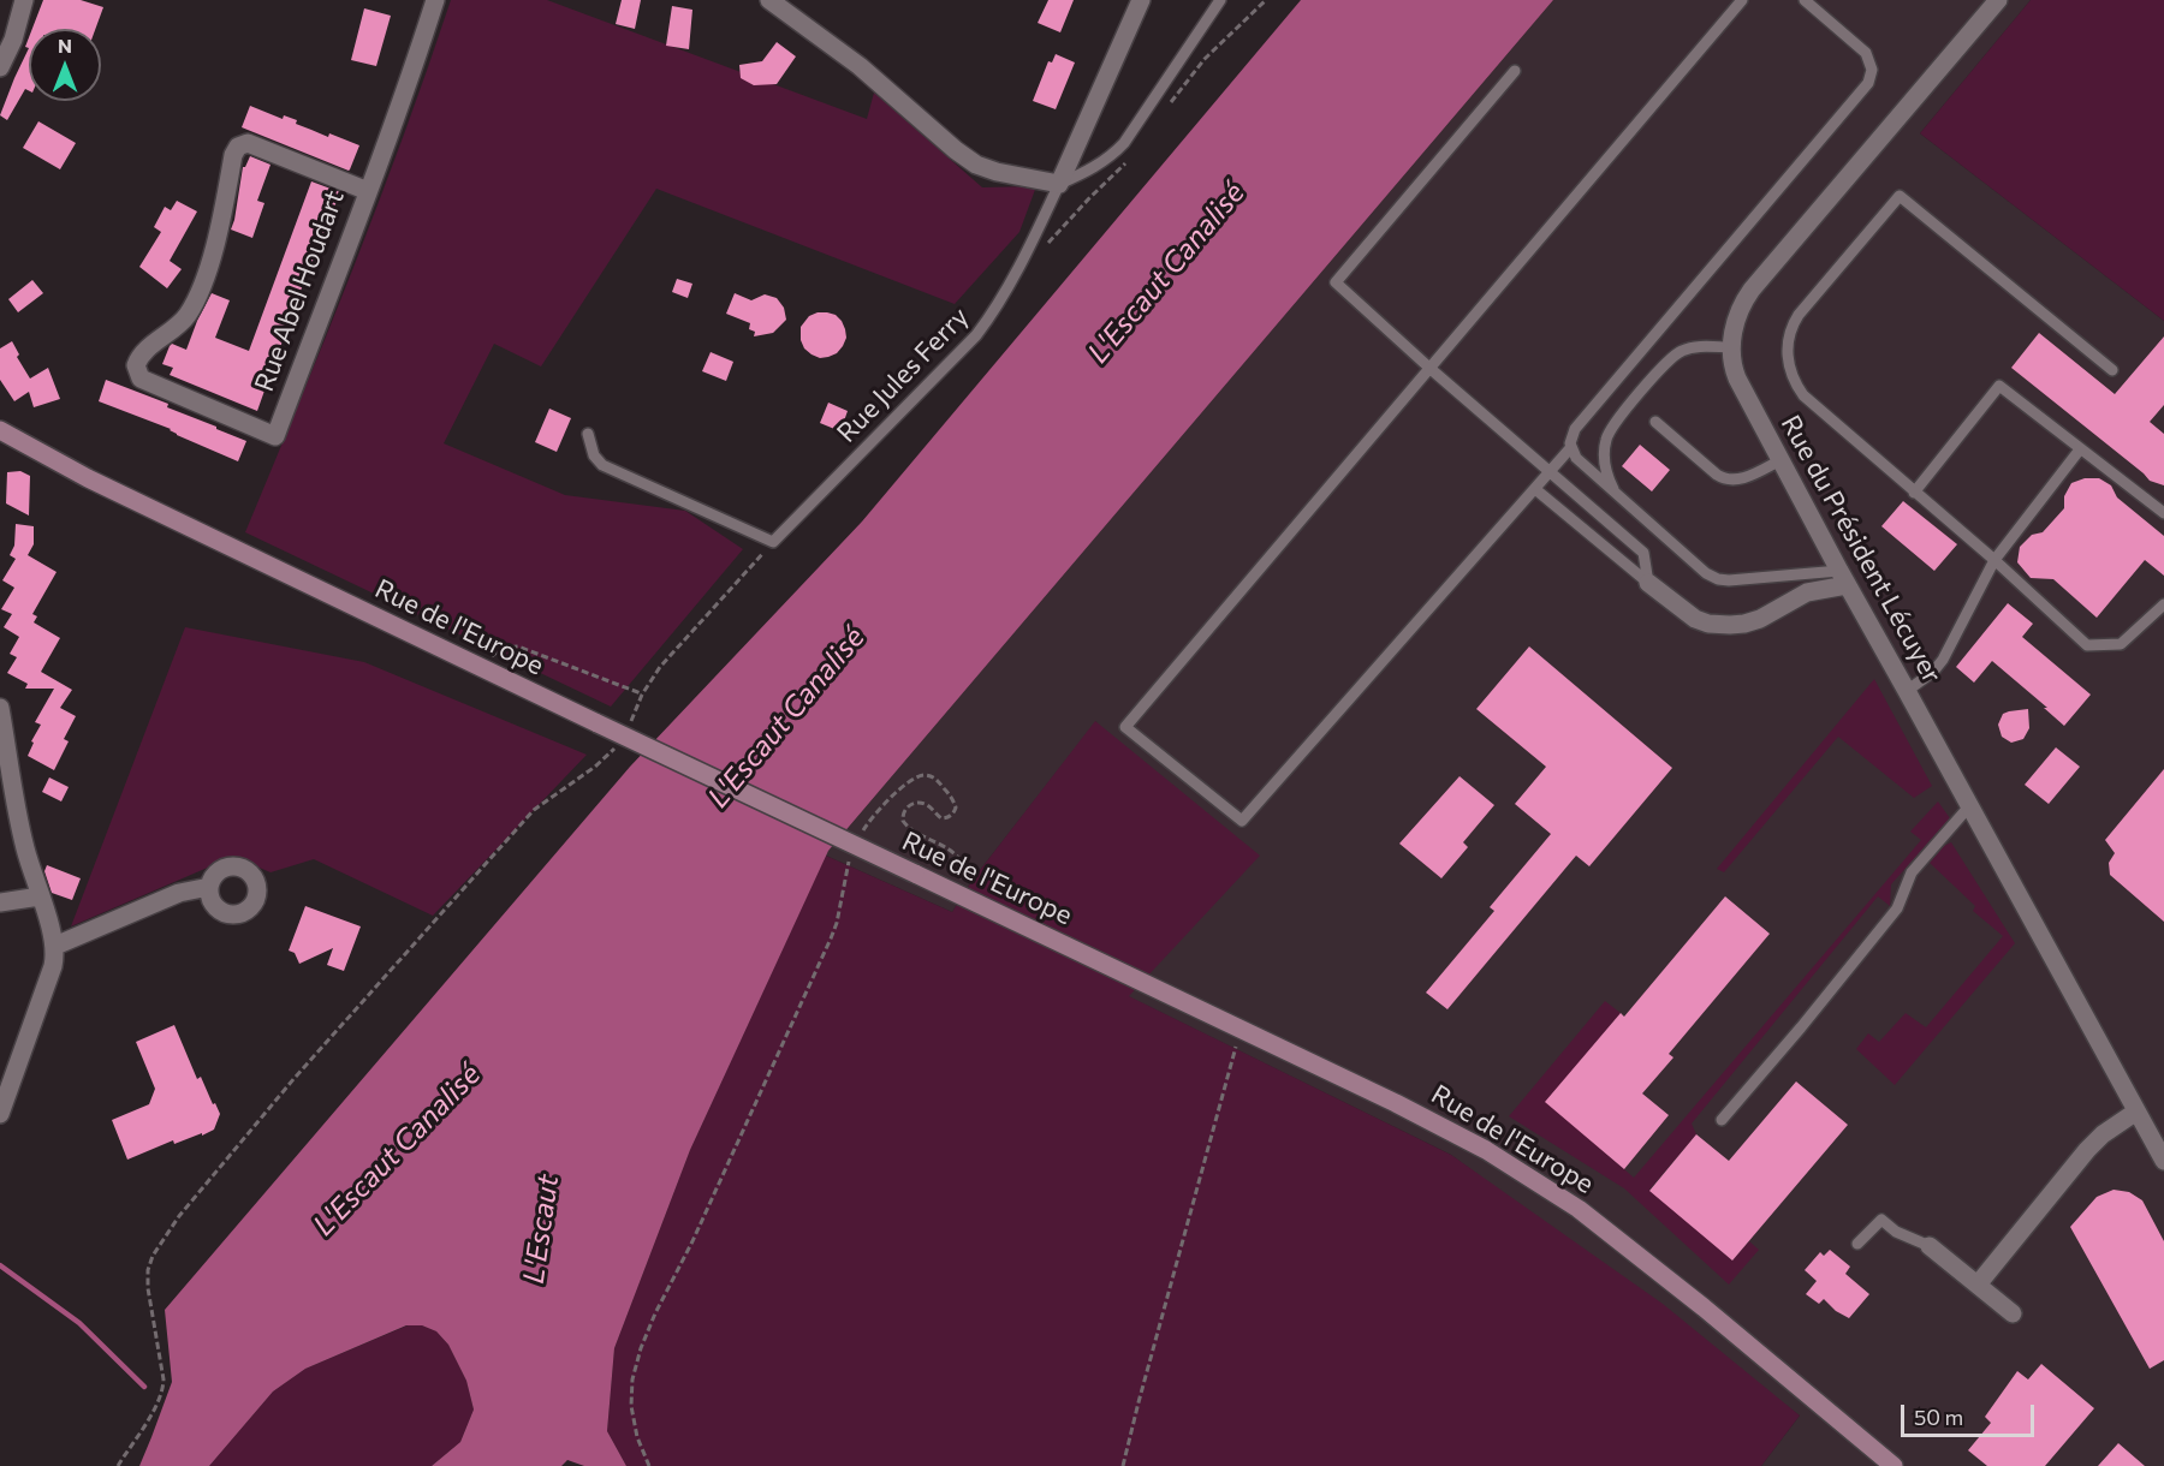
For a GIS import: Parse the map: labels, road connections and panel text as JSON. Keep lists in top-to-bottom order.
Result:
{
  "streets": {
    "street": ["Rue Abel Houdart", "Rue du Président Lécuyer", "Rue de l'Europe"],
    "lane": ["Rue Jules Ferry"]
  },
  "water": ["L'Escaut Canalisé", "L'Escaut"],
  "scale_bar": "50 m",
  "north": "top"
}
